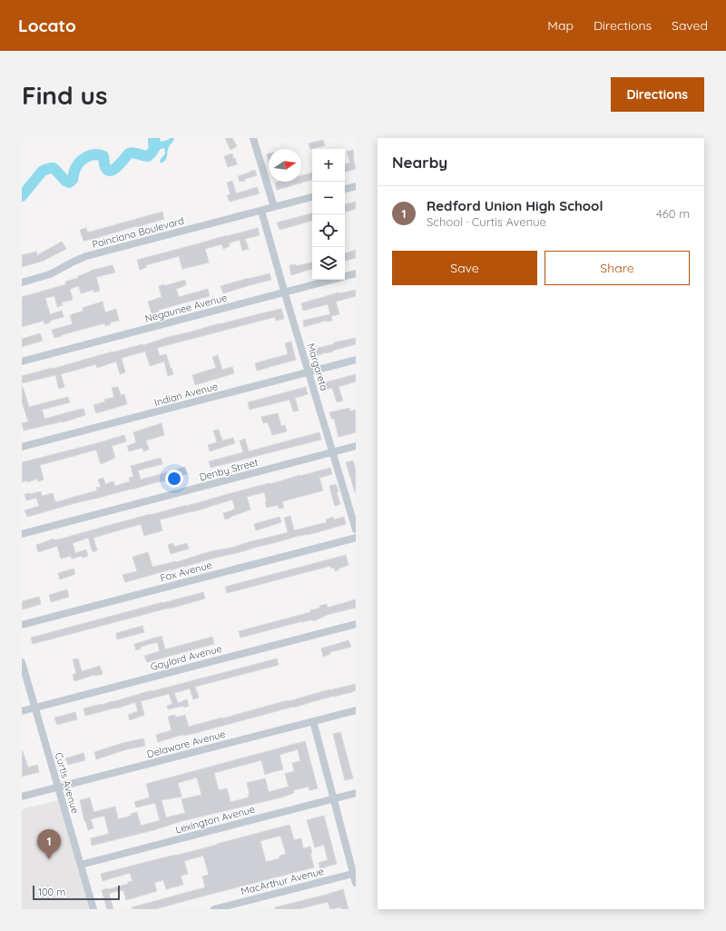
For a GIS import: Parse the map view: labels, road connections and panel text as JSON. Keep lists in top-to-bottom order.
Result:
{
  "streets": {
    "street": [
      "Poinciana Boulevard",
      "Negaunee Avenue",
      "Margareta",
      "Indian Avenue",
      "Denby Street",
      "Fox Avenue",
      "Gaylord Avenue",
      "Delaware Avenue",
      "Curtis Avenue",
      "Lexington Avenue",
      "MacArthur Avenue"
    ]
  },
  "crossings": [
    ["Poinciana Boulevard", "Margareta"],
    ["Negaunee Avenue", "Margareta"],
    ["Margareta", "Indian Avenue"],
    ["Margareta", "Denby Street"],
    ["Gaylord Avenue", "Curtis Avenue"],
    ["Delaware Avenue", "Curtis Avenue"],
    ["Curtis Avenue", "Lexington Avenue"]
  ],
  "scale_bar": "100 m",
  "north": "right",
  "page": {
    "header": "Locato",
    "nav": ["Map", "Directions", "Saved"],
    "buttons": [
      "Directions",
      ["Save", "Share"]
    ],
    "title": "Find us",
    "heading": "Nearby",
    "map_buttons": ["+", "−"],
    "list": [
      {
        "mark": "1",
        "name": "Redford Union High School",
        "note": "School · Curtis Avenue",
        "value": "460 m"
      }
    ],
    "pins": "1",
    "scale": "100 m"
  }
}
